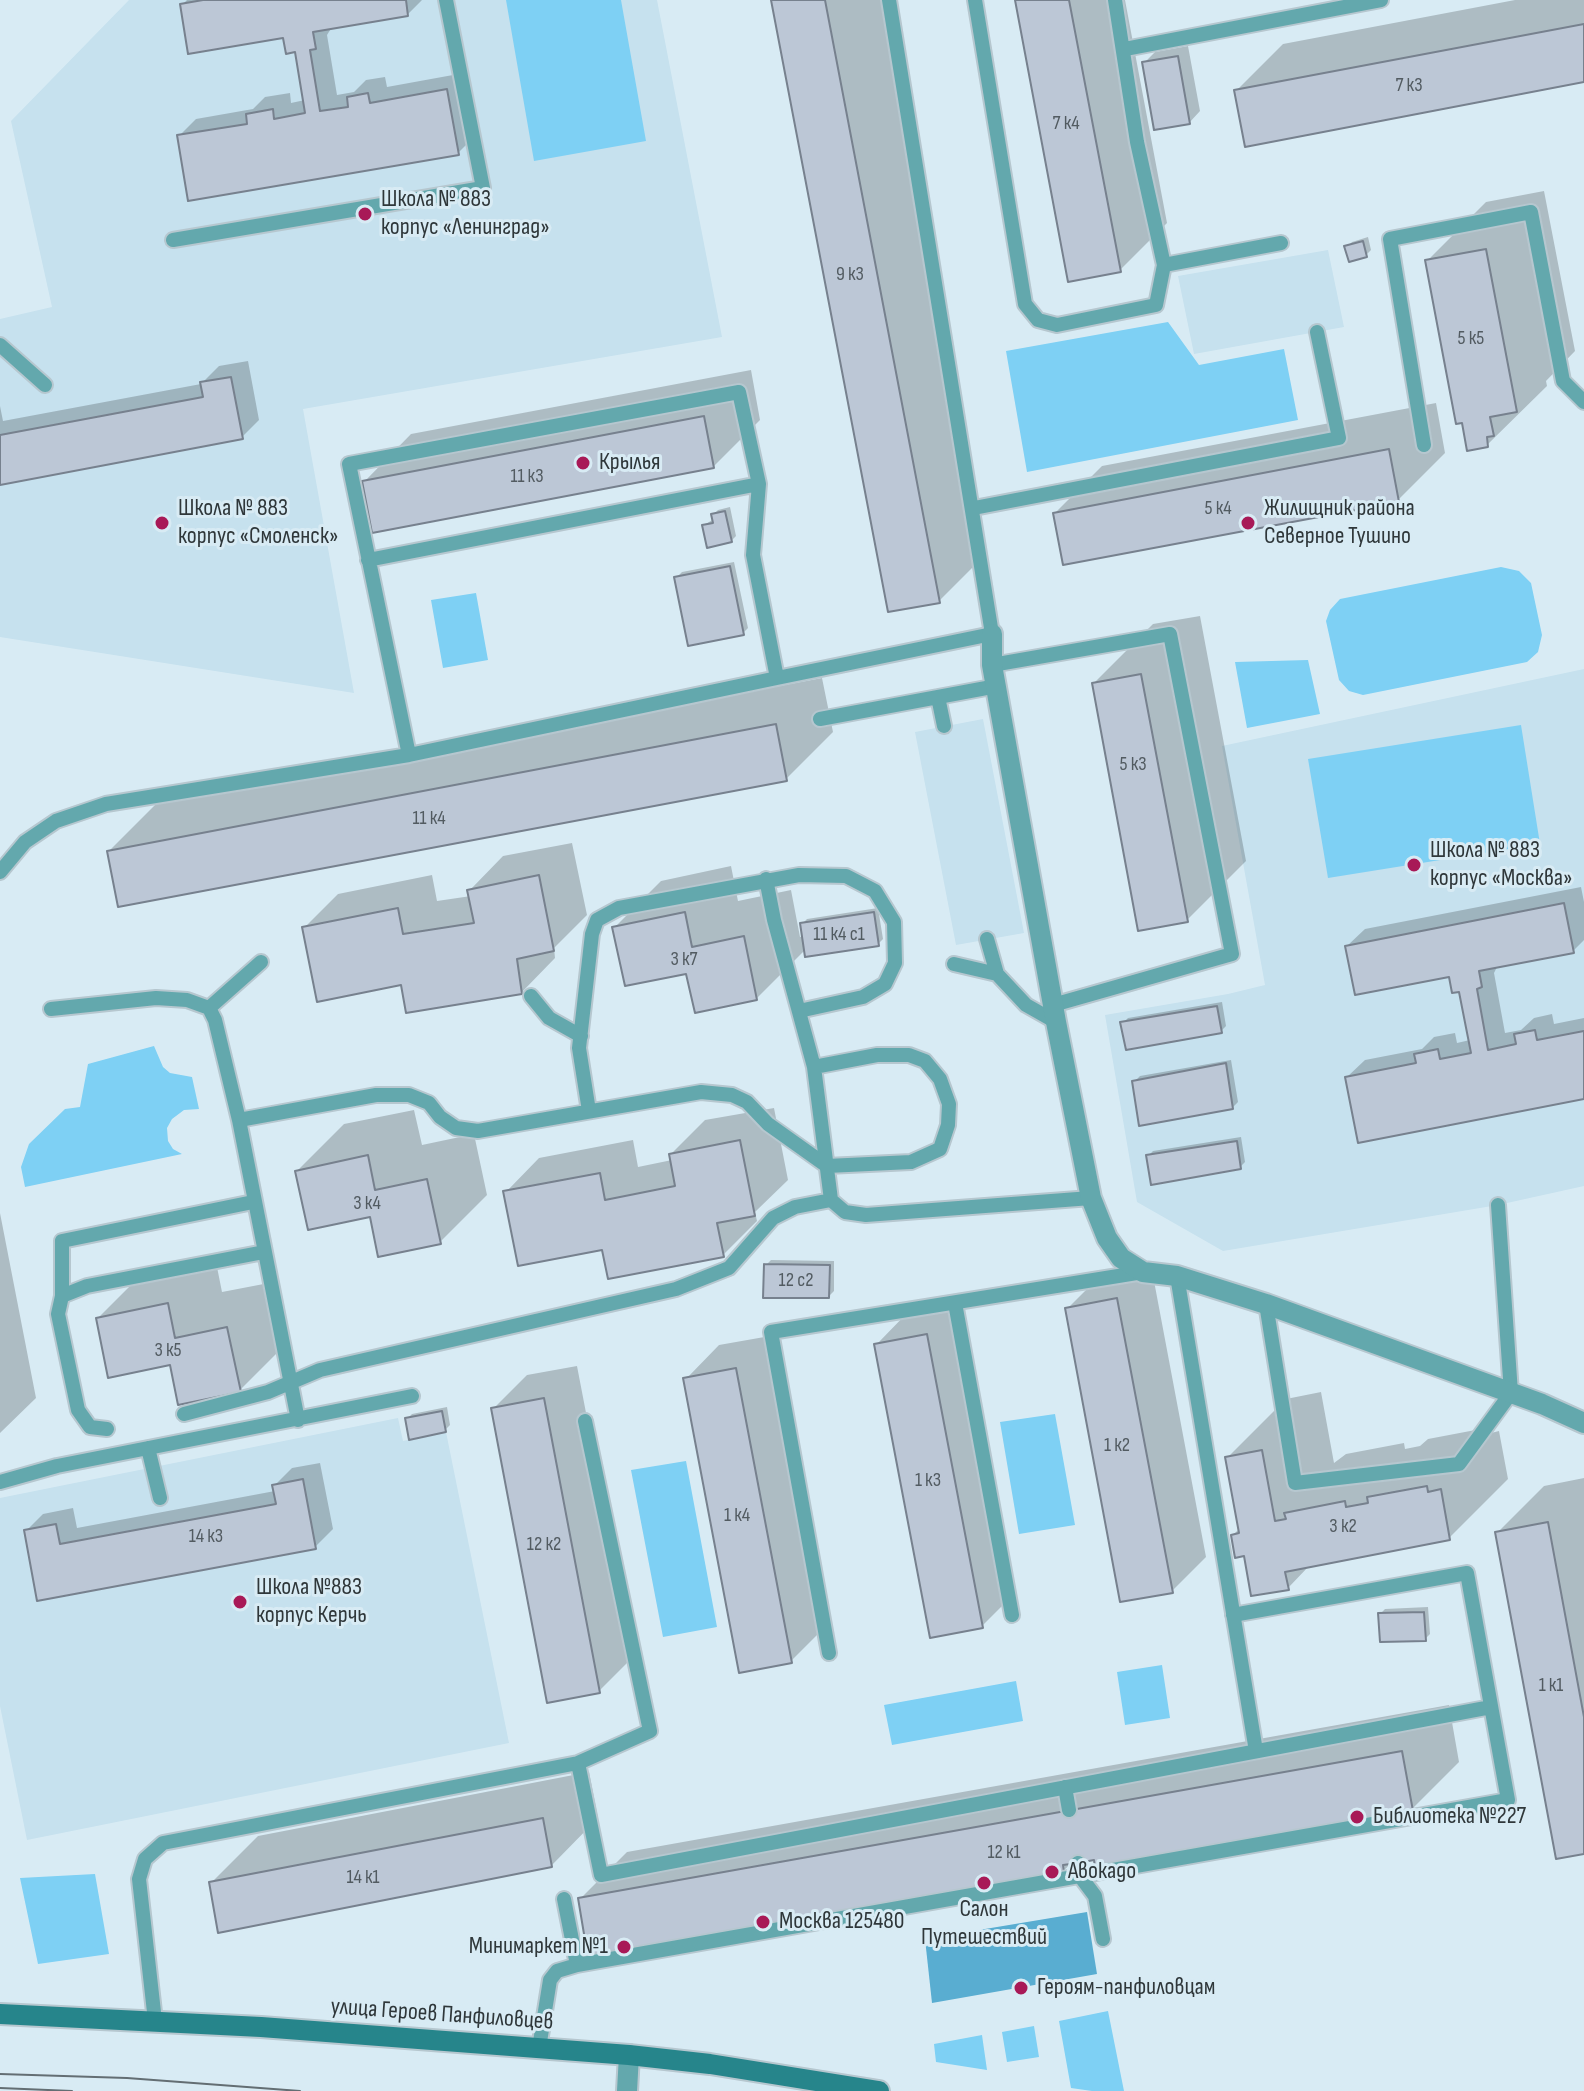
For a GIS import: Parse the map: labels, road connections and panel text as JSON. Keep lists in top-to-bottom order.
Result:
{
  "streets": {
    "main road": ["улица Героев Панфиловцев"]
  },
  "places": [
    "Школа № 883 корпус «Ленинград»",
    "Крылья",
    "Школа № 883 корпус «Смоленск»",
    "Жилищник района Северное Тушино",
    "Школа № 883 корпус «Москва»",
    "Школа №883 корпус Керчь",
    "Библиотека №227",
    "Авокадо",
    "Салон Путешествий",
    "Москва 125480",
    "Минимаркет №1",
    "Героям-панфиловцам"
  ],
  "house_numbers": [
    "7 к3",
    "7 к4",
    "9 к3",
    "5 к5",
    "11 к3",
    "5 к4",
    "5 к3",
    "11 к4",
    "11 к4 с1",
    "3 к7",
    "3 к4",
    "12 с2",
    "3 к5",
    "1 к2",
    "1 к3",
    "1 к4",
    "3 к2",
    "14 к3",
    "12 к2",
    "1 к1",
    "12 к1",
    "14 к1"
  ]
}
